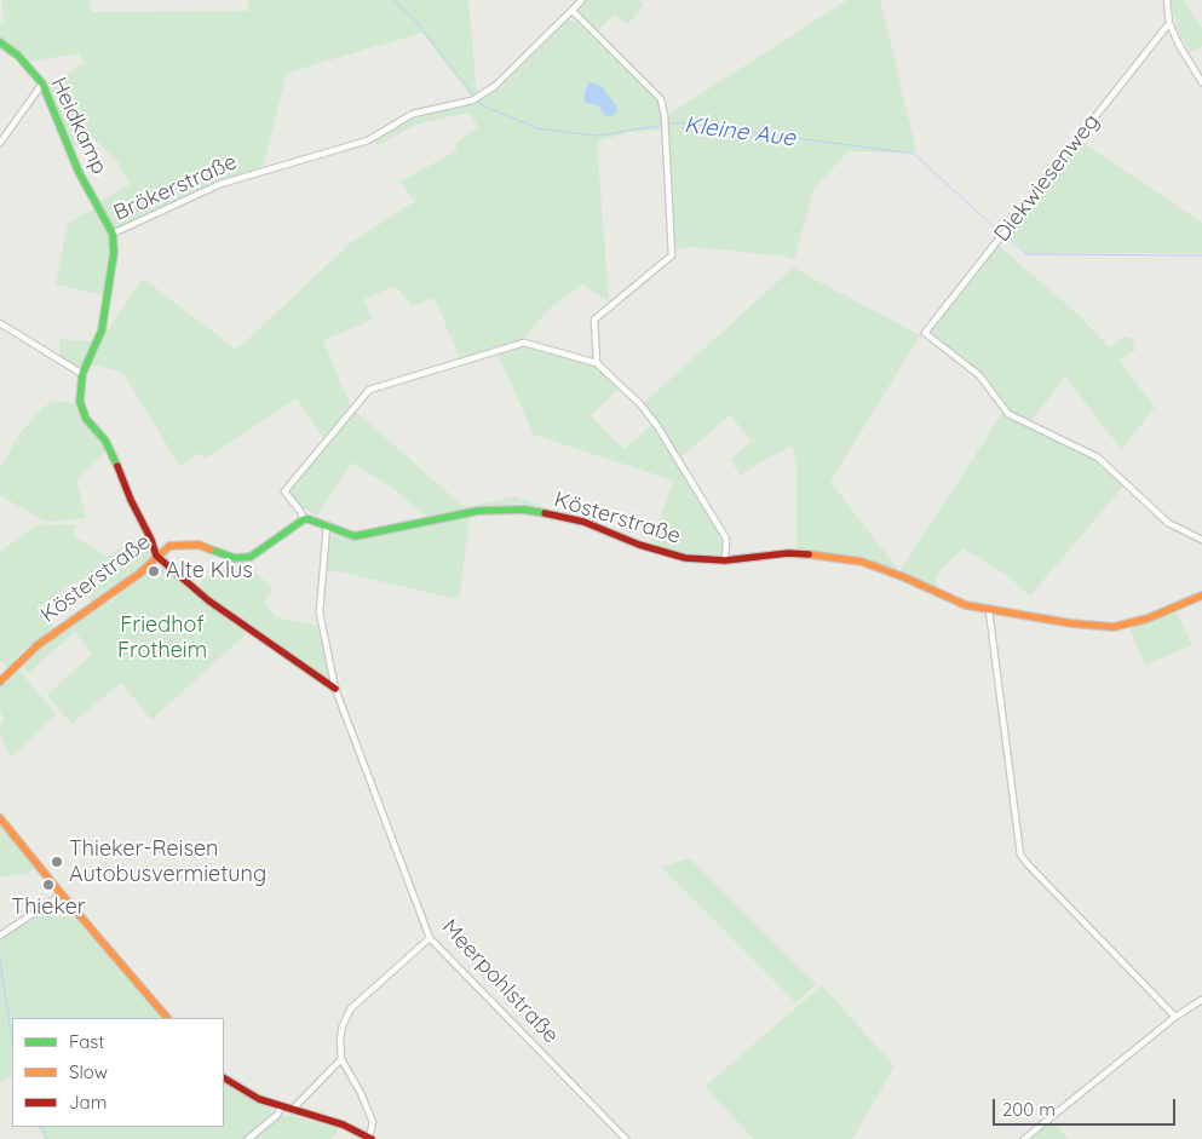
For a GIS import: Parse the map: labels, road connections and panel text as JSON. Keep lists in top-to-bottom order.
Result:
{
  "streets": {
    "main road": ["Heidkamp", "Brökerstraße", "Kösterstraße"],
    "street": ["Diekwiesenweg", "Meerpohlstraße"]
  },
  "crossings": [
    ["Heidkamp", "Brökerstraße"],
    ["Brökerstraße", "Kösterstraße"],
    ["Kösterstraße", "Meerpohlstraße"]
  ],
  "water": ["Kleine Aue"],
  "parks": ["Friedhof Frotheim"],
  "places": ["Alte Klus", "Thieker-Reisen Autobusvermietung", "Thieker"],
  "legend": ["Fast", "Slow", "Jam"],
  "scale_bar": "200 m"
}
